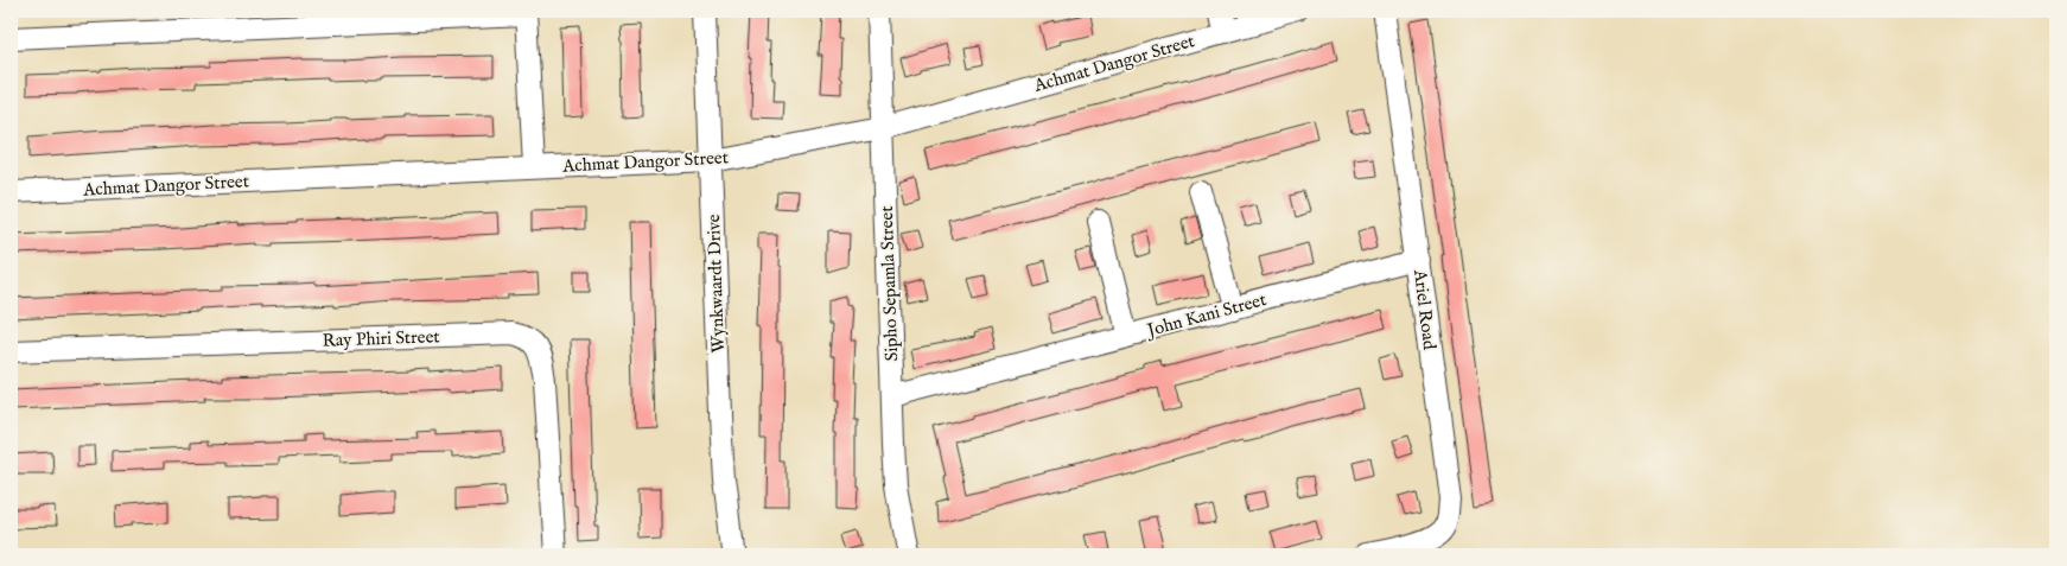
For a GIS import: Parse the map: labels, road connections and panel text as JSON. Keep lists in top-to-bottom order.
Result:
{
  "streets": {
    "street": [
      "Achmat Dangor Street",
      "Wynkwaardt Drive",
      "Sipho Sepamla Street",
      "Ariel Road",
      "John Kani Street",
      "Ray Phiri Street"
    ]
  },
  "crossings": [
    ["Achmat Dangor Street", "Wynkwaardt Drive"],
    ["Achmat Dangor Street", "Sipho Sepamla Street"],
    ["Sipho Sepamla Street", "John Kani Street"],
    ["Ariel Road", "John Kani Street"]
  ]
}
